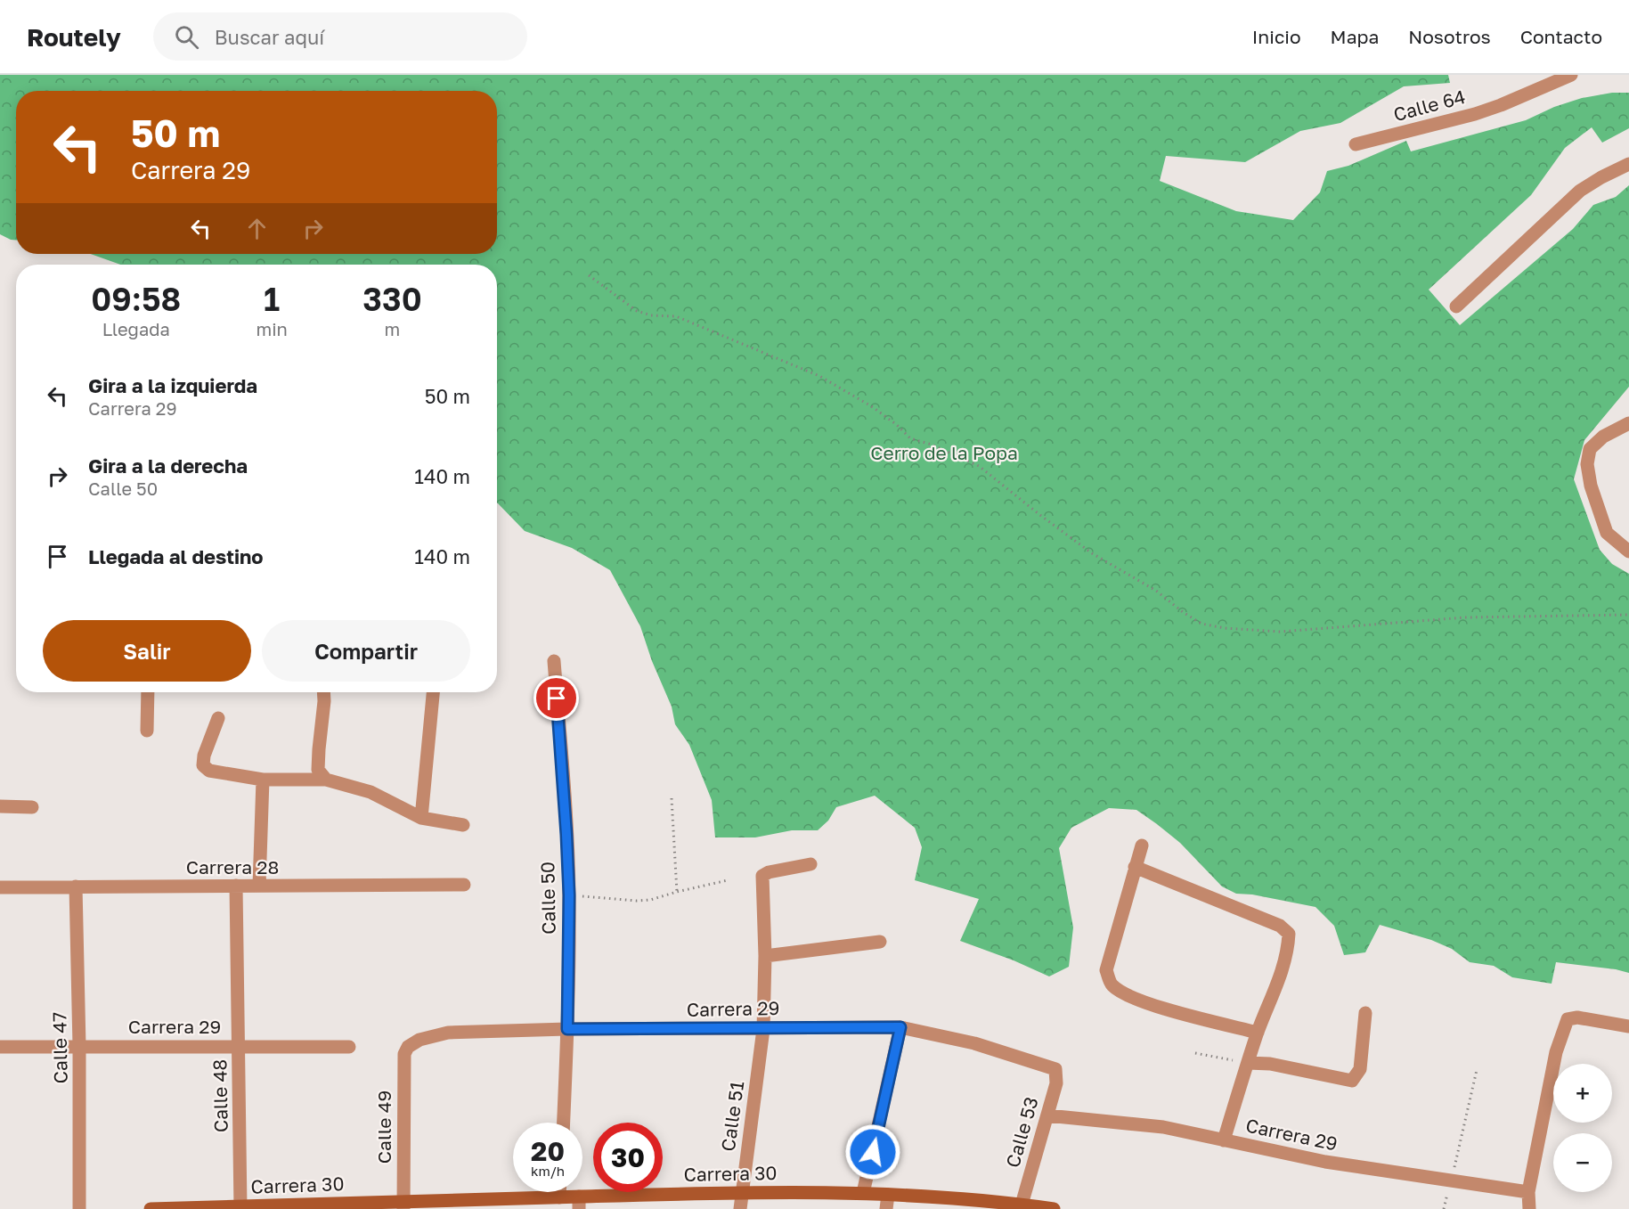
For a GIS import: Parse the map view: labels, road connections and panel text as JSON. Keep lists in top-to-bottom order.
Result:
{
  "streets": {
    "street": [
      "Calle 64",
      "Carrera 28",
      "Calle 50",
      "Carrera 29",
      "Calle 47",
      "Calle 48",
      "Calle 51",
      "Calle 49",
      "Calle 53",
      "Carrera 30"
    ]
  },
  "crossings": [
    ["Carrera 28", "Calle 47"],
    ["Carrera 28", "Calle 48"],
    ["Calle 50", "Carrera 29"],
    ["Carrera 29", "Calle 47"],
    ["Carrera 29", "Calle 48"],
    ["Carrera 29", "Calle 51"],
    ["Carrera 29", "Calle 49"],
    ["Carrera 29", "Calle 53"],
    ["Calle 48", "Carrera 30"],
    ["Calle 51", "Carrera 30"],
    ["Calle 49", "Carrera 30"],
    ["Calle 53", "Carrera 30"]
  ],
  "parks": ["Cerro de la Popa"],
  "page": {
    "header": "Routely",
    "search": "Buscar aquí",
    "nav": [
      "Inicio",
      "Mapa",
      "Nosotros",
      "Contacto"
    ],
    "turn": ["50 m", "Carrera 29"],
    "eta": [
      "09:58",
      "Llegada",
      "1",
      "min",
      "330",
      "m"
    ],
    "list": [
      {
        "name": "Gira a la izquierda",
        "note": "Carrera 29",
        "value": "50 m"
      },
      {
        "name": "Gira a la derecha",
        "note": "Calle 50",
        "value": "140 m"
      },
      {
        "name": "Llegada al destino",
        "value": "140 m"
      }
    ],
    "buttons": ["Salir", "Compartir"],
    "map_buttons": ["+", "−"],
    "speed": "20 km/h",
    "limit": "30"
  }
}
